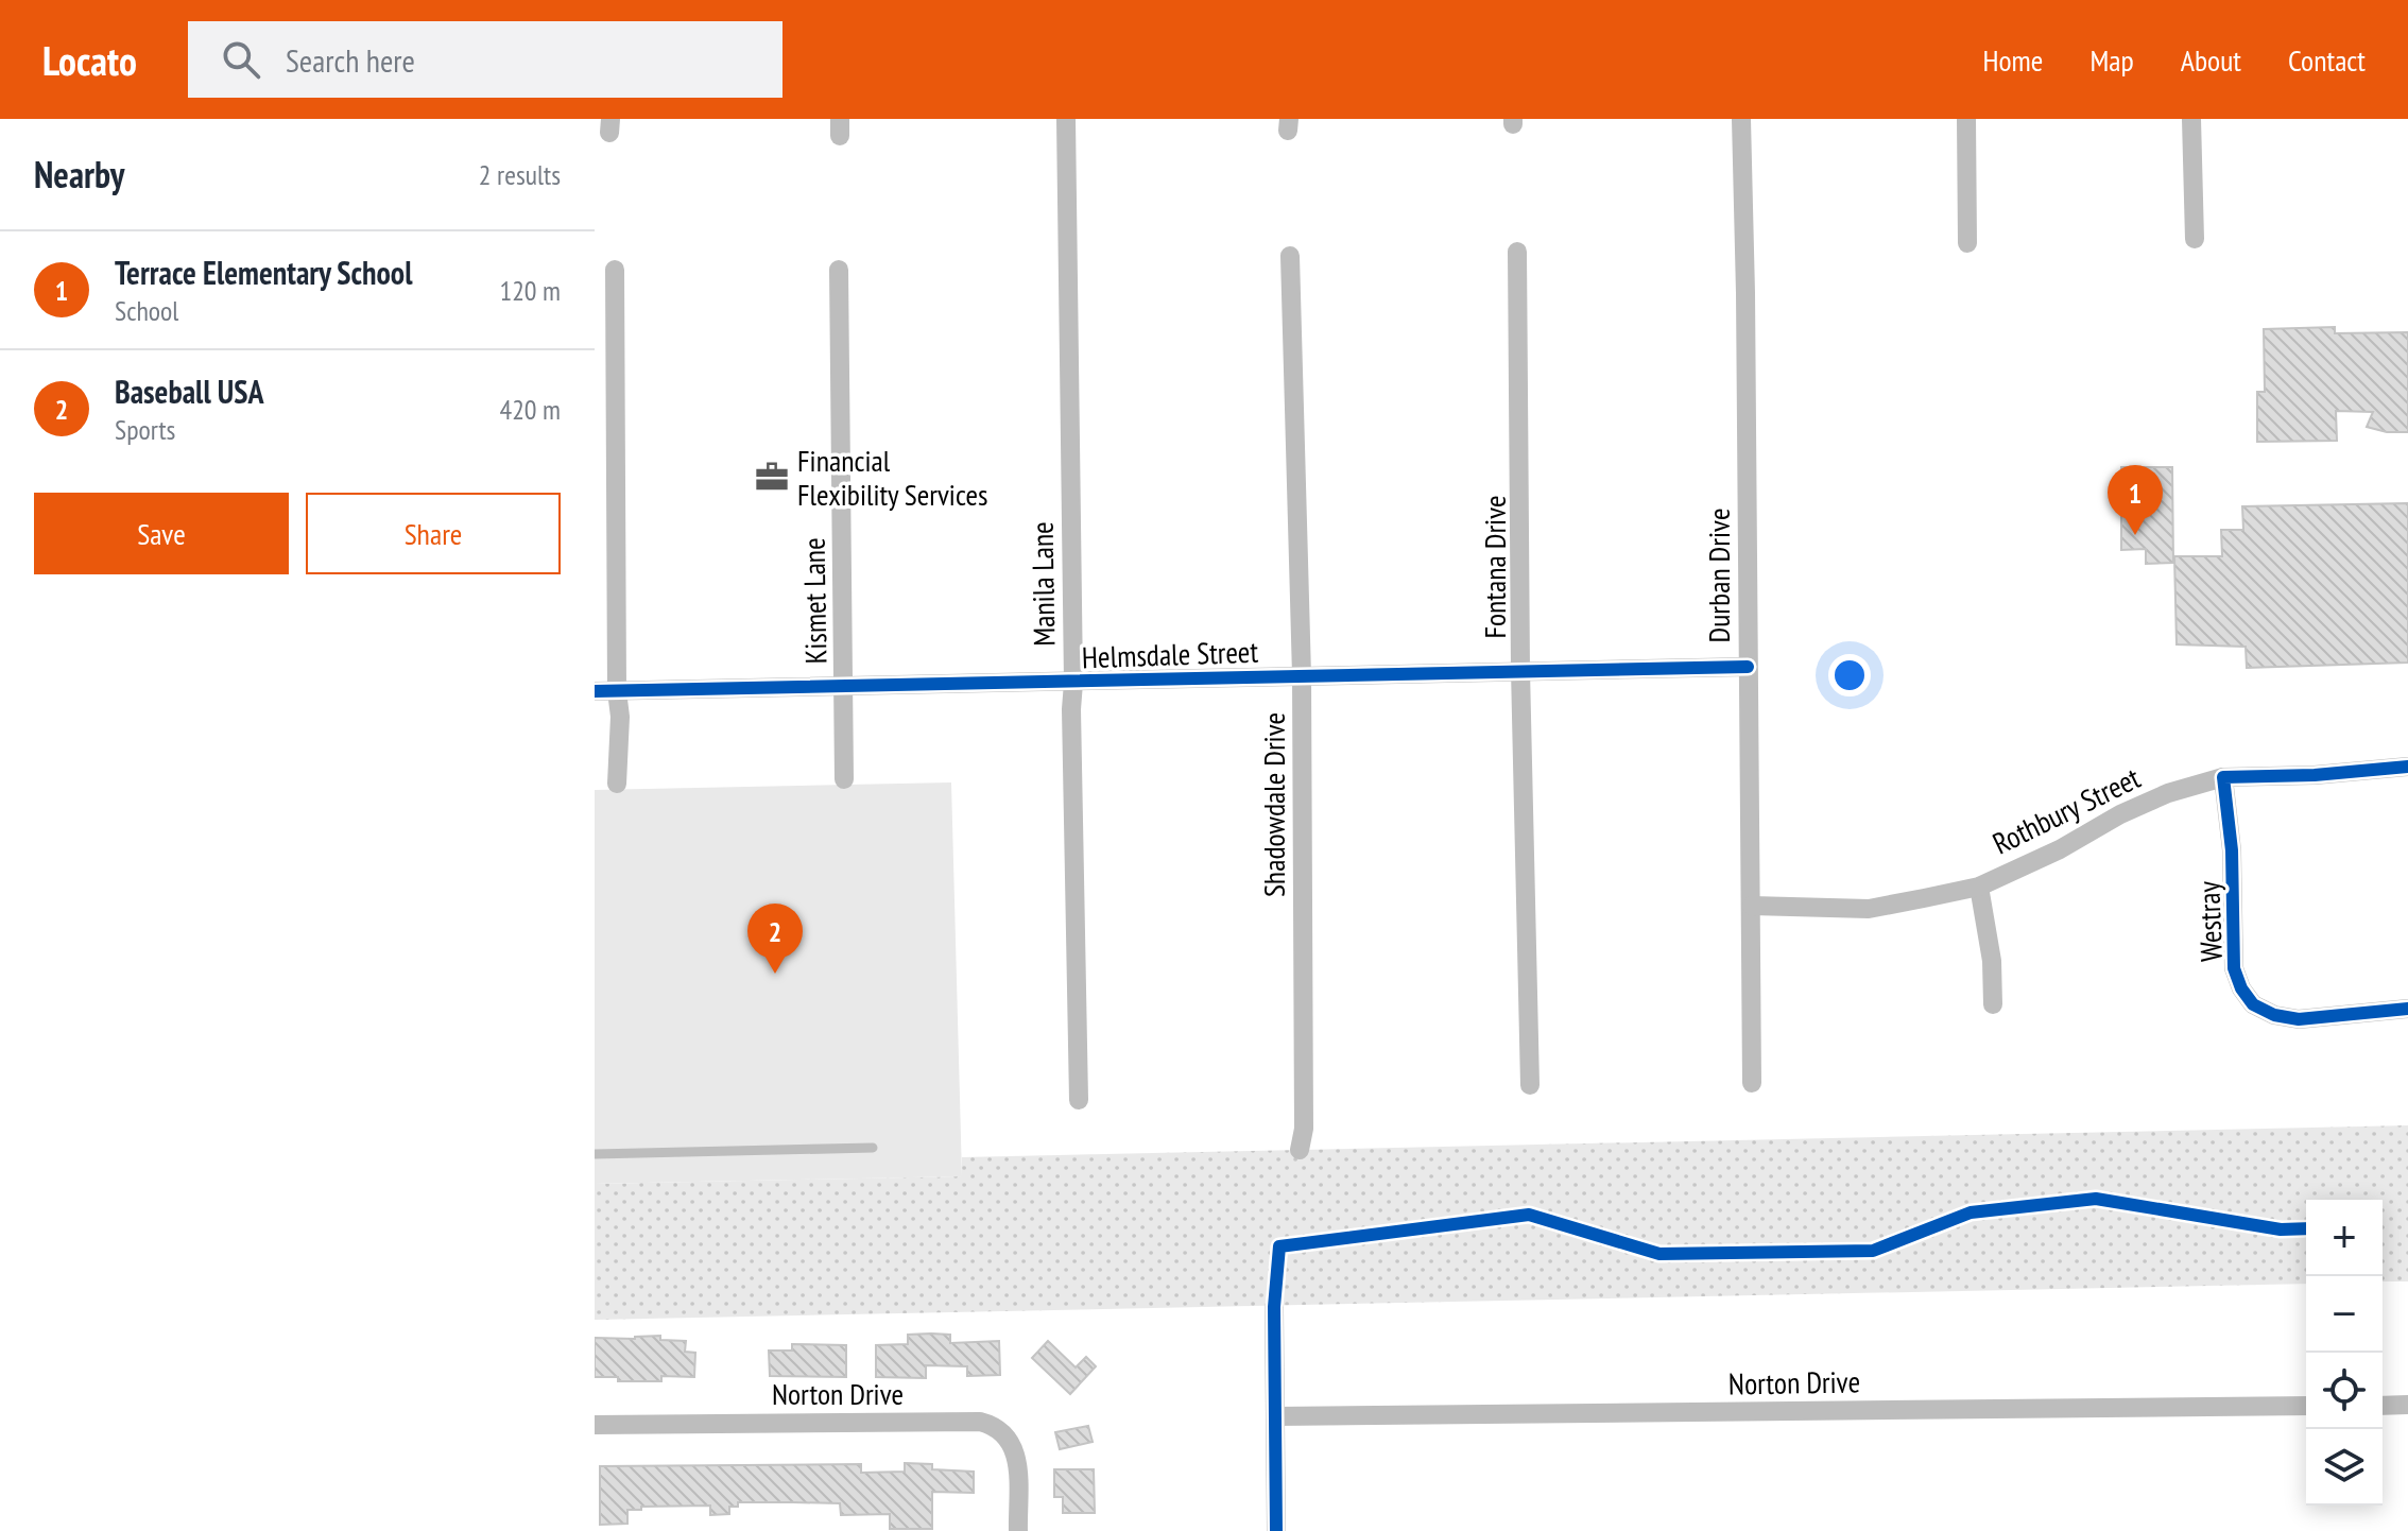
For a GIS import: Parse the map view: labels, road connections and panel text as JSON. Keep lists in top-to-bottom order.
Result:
{
  "streets": {
    "street": [
      "Fontana Drive",
      "Durban Drive",
      "Manila Lane",
      "Kismet Lane",
      "Helmsdale Street",
      "Shadowdale Drive",
      "Rothbury Street",
      "Westray",
      "Norton Drive"
    ]
  },
  "crossings": [
    ["Fontana Drive", "Helmsdale Street"],
    ["Durban Drive", "Helmsdale Street"],
    ["Durban Drive", "Rothbury Street"],
    ["Manila Lane", "Helmsdale Street"],
    ["Kismet Lane", "Helmsdale Street"],
    ["Helmsdale Street", "Shadowdale Drive"],
    ["Rothbury Street", "Westray"]
  ],
  "places": {
    "office": ["Financial Flexibility Services"]
  },
  "page": {
    "header": "Locato",
    "search": "Search here",
    "nav": [
      "Home",
      "Map",
      "About",
      "Contact"
    ],
    "heading": ["Nearby", "2 results"],
    "list": [
      {
        "mark": "1",
        "name": "Terrace Elementary School",
        "note": "School",
        "value": "120 m"
      },
      {
        "mark": "2",
        "name": "Baseball USA",
        "note": "Sports",
        "value": "420 m"
      }
    ],
    "pins": ["1", "2"],
    "buttons": ["Save", "Share"],
    "map_buttons": ["+", "−"]
  }
}
